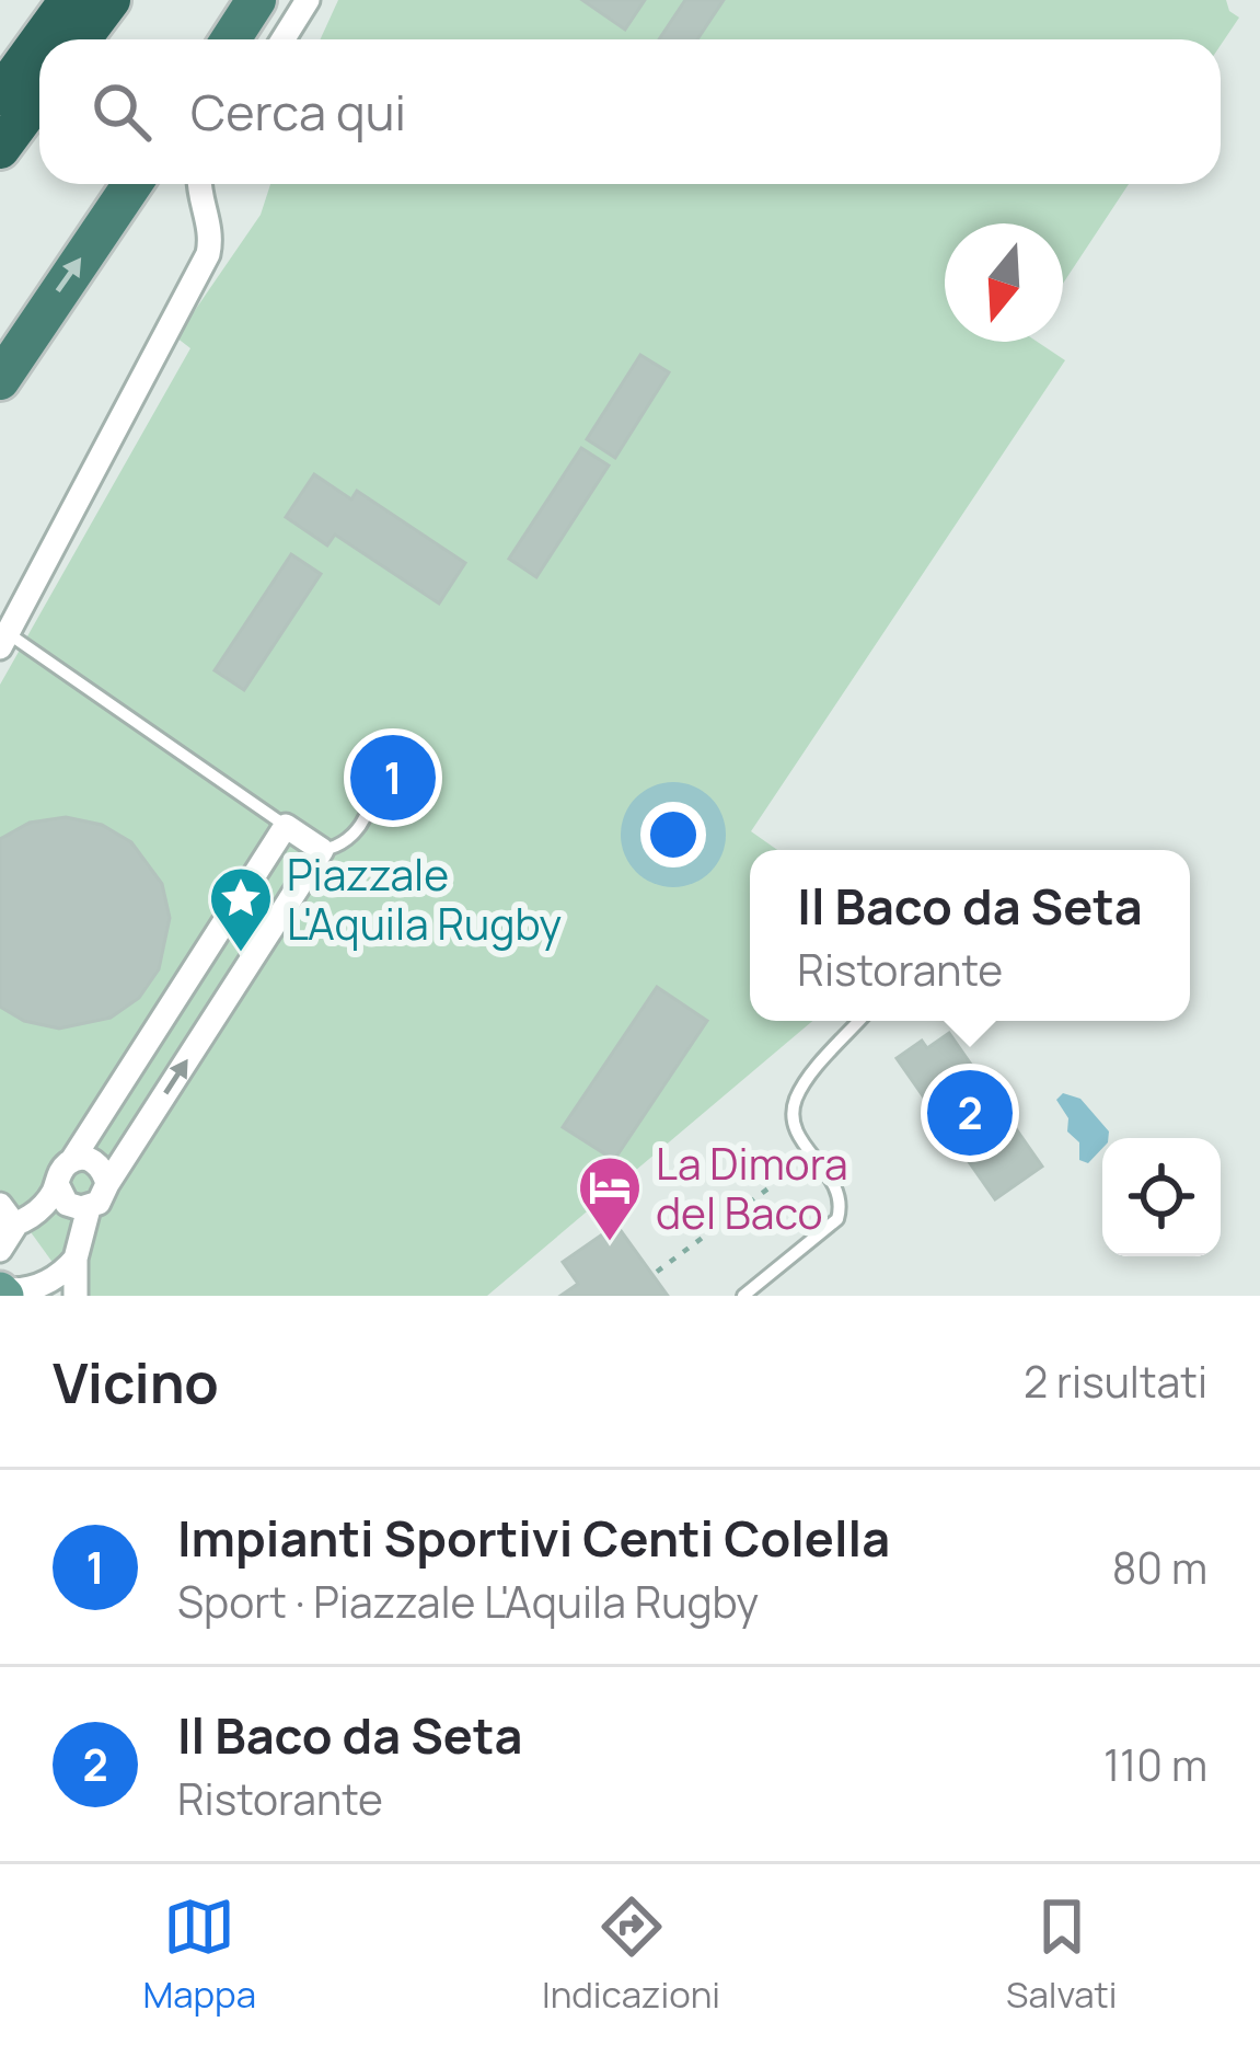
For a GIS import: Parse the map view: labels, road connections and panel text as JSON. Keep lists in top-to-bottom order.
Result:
{
  "places": {
    "place": ["Piazzale L'Aquila Rugby"],
    "hotel": ["La Dimora del Baco"]
  },
  "north": "bottom",
  "page": {
    "search": "Cerca qui",
    "pins": ["1", "2"],
    "popup": ["Il Baco da Seta", "Ristorante"],
    "heading": ["Vicino", "2 risultati"],
    "list": [
      {
        "mark": "1",
        "name": "Impianti Sportivi Centi Colella",
        "note": "Sport · Piazzale L'Aquila Rugby",
        "value": "80 m"
      },
      {
        "mark": "2",
        "name": "Il Baco da Seta",
        "note": "Ristorante",
        "value": "110 m"
      }
    ],
    "nav": ["Mappa", "Indicazioni", "Salvati"]
  }
}
